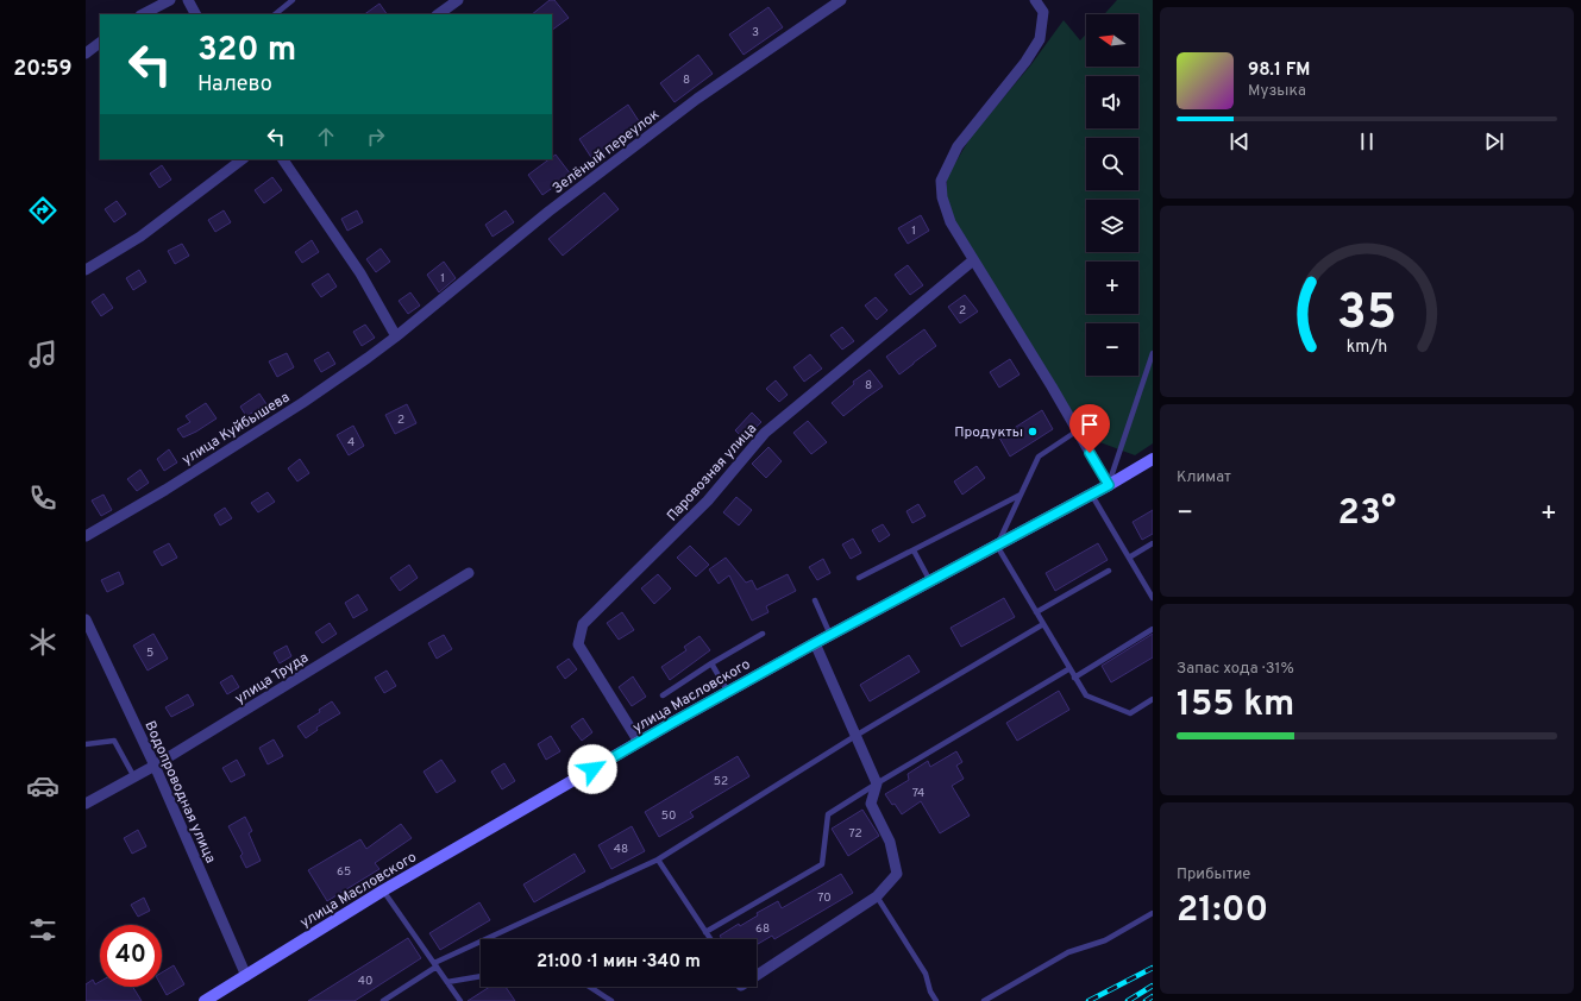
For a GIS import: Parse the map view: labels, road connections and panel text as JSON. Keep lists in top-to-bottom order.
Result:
{
  "streets": {
    "street": [
      "Зелёный переулок",
      "улица Куйбышева",
      "Паровозная улица",
      "улица Труда",
      "улица Масловского",
      "Водопроводная улица"
    ]
  },
  "crossings": [
    ["Зелёный переулок", "улица Куйбышева"],
    ["Паровозная улица", "улица Масловского"],
    ["улица Труда", "Водопроводная улица"],
    ["улица Масловского", "Водопроводная улица"]
  ],
  "places": ["Продукты"],
  "house_numbers": [
    "3",
    "8",
    "1",
    "1",
    "2",
    "8",
    "2",
    "4",
    "5",
    "52",
    "74",
    "50",
    "72",
    "48",
    "65",
    "70",
    "68",
    "40"
  ],
  "north": "left",
  "page": {
    "tabs": "20:59",
    "map_buttons": ["+", "−"],
    "turn": ["320 m", "Налево"],
    "song": ["98.1 FM", "Музыка"],
    "tile": [
      "Климат",
      ["Запас хода · 31%", "155 km"],
      ["Прибытие", "21:00"]
    ],
    "heat": ["−", "23°", "+"],
    "limit": "40",
    "trip": "21:00 · 1 мин · 340 m",
    "gauge": ["35", "km/h"]
  }
}
